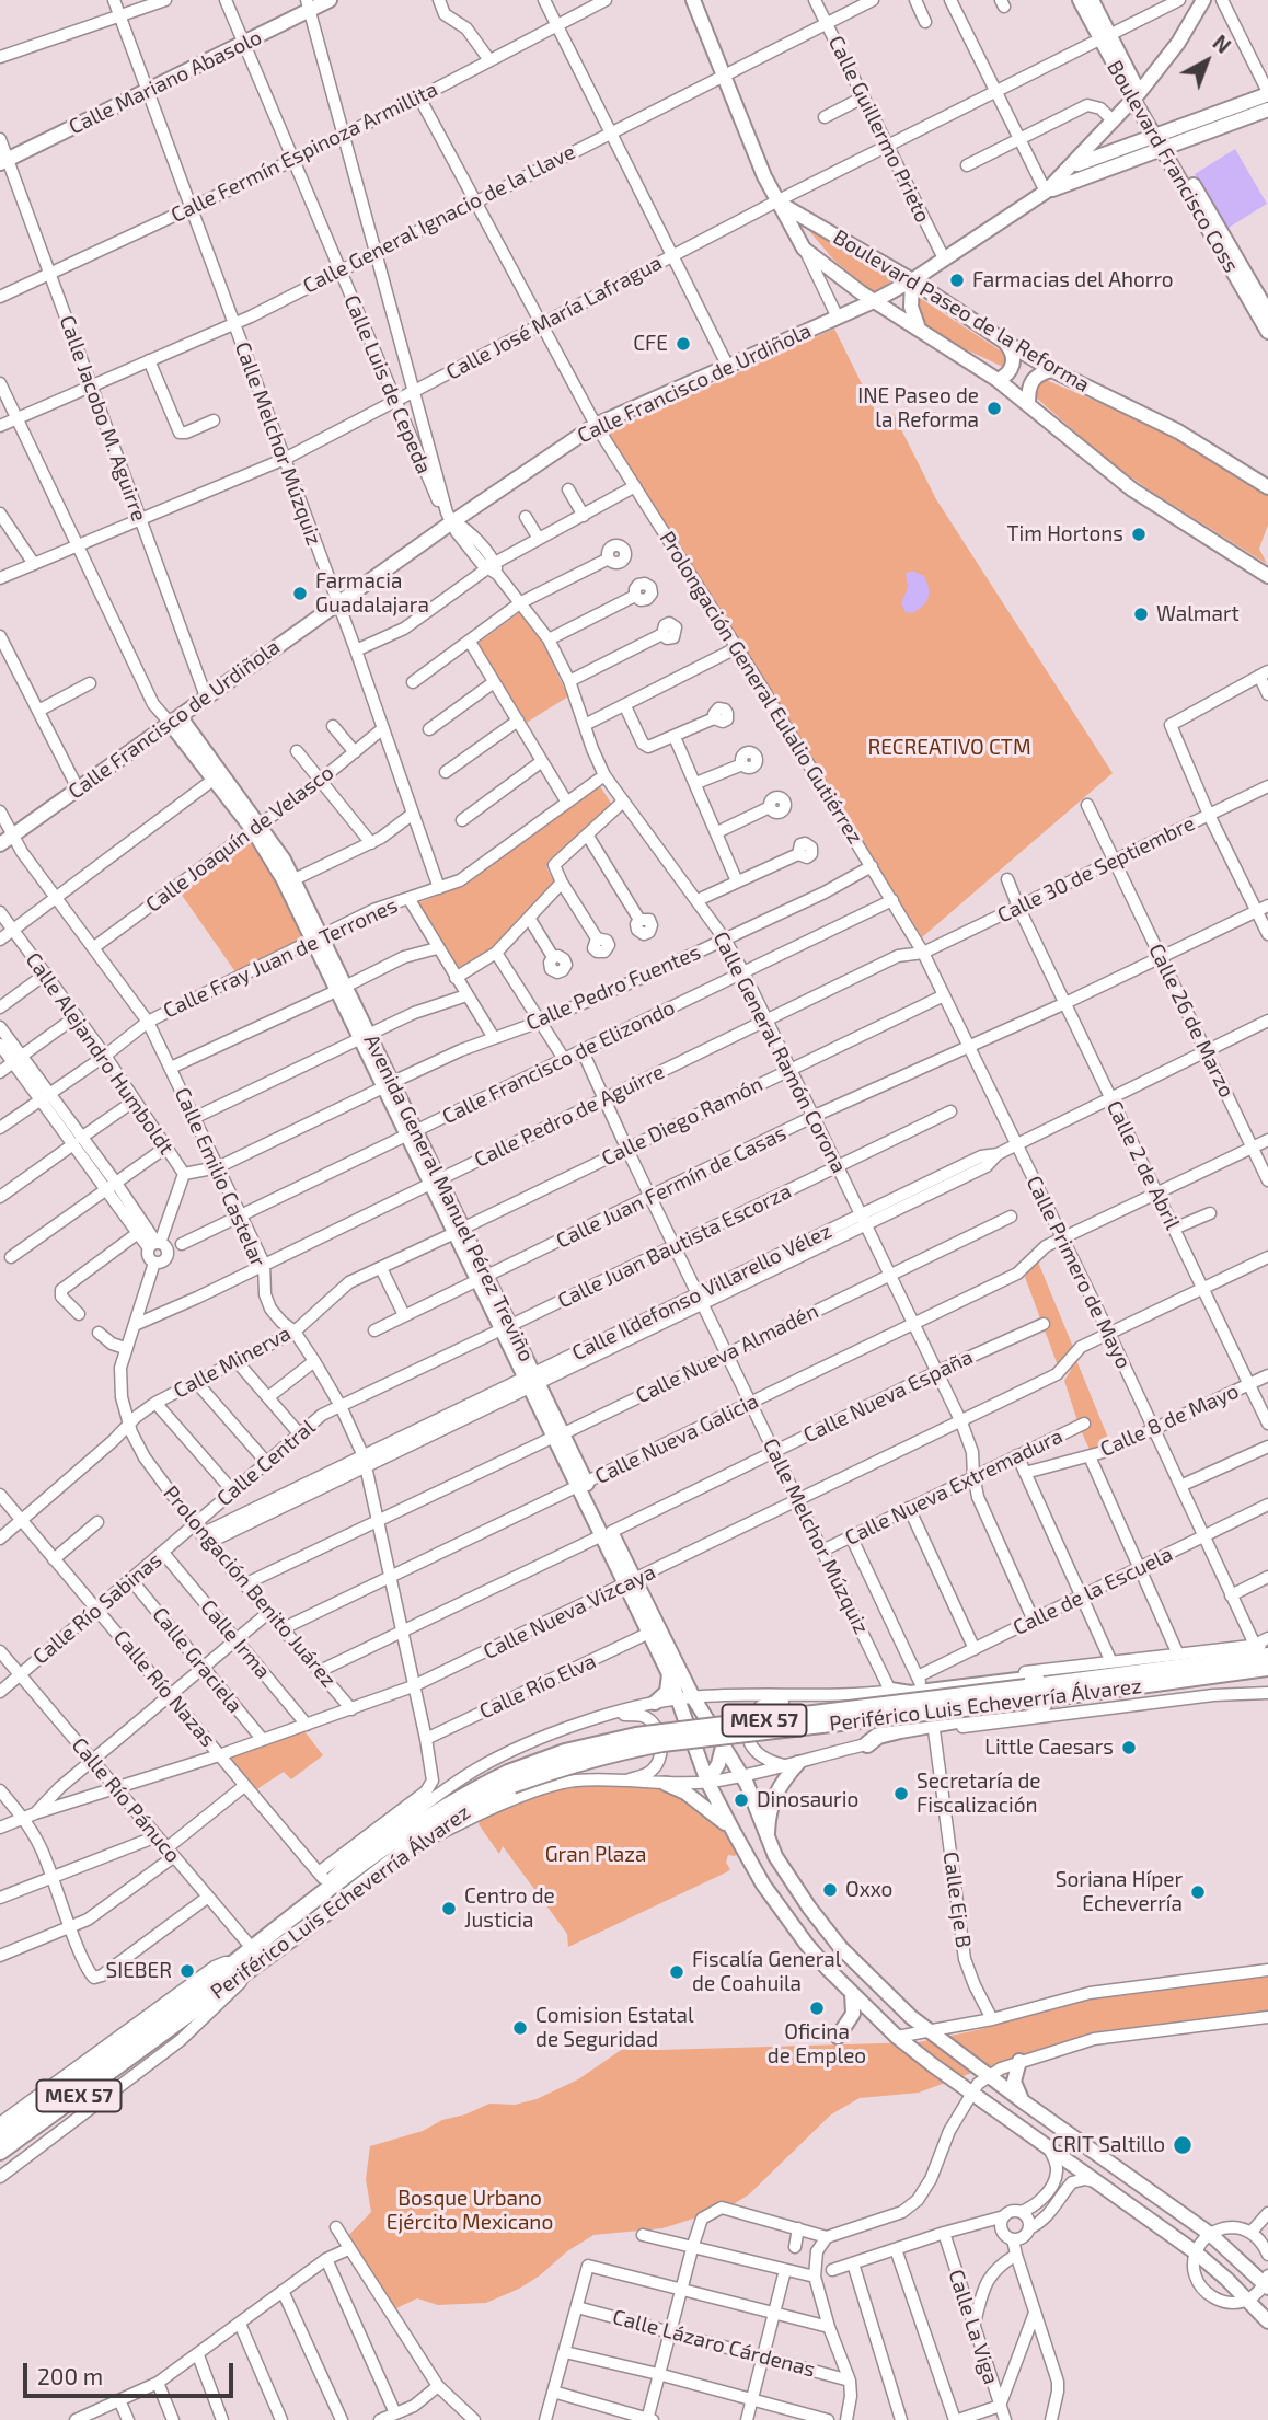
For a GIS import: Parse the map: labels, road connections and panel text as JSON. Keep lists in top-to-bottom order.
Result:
{
  "streets": {
    "highway": ["Periférico Luis Echeverría Álvarez", "MEX 57"],
    "main road": [
      "Calle Mariano Abasolo",
      "Boulevard Francisco Coss",
      "Boulevard Paseo de la Reforma",
      "Calle Francisco de Urdiñola",
      "Avenida General Manuel Pérez Treviño"
    ],
    "street": [
      "Calle Guillermo Prieto",
      "Calle Fermín Espinoza Armillita",
      "Calle General Ignacio de la Llave",
      "Calle José María Lafragua",
      "Calle Luis de Cepeda",
      "Calle Jacobo M. Aguirre",
      "Calle Melchor Múzquiz",
      "Prolongación General Eulalio Gutiérrez",
      "Calle Joaquín de Velasco",
      "Calle 30 de Septiembre",
      "Calle Fray Juan de Terrones",
      "Calle Pedro Fuentes",
      "Calle 26 de Marzo",
      "Calle General Ramón Corona",
      "Calle Alejandro Humboldt",
      "Calle Francisco de Elizondo",
      "Calle Pedro de Aguirre",
      "Calle Diego Ramón",
      "Calle 2 de Abril",
      "Calle Emilio Castelar",
      "Calle Juan Fermín de Casas",
      "Calle Juan Bautista Escorza",
      "Calle Primero de Mayo",
      "Calle Ildefonso Villarello Vélez",
      "Calle Nueva Almadén",
      "Calle Minerva",
      "Calle Nueva España",
      "Calle 8 de Mayo",
      "Calle Nueva Galicia",
      "Calle Central",
      "Calle Nueva Extremadura",
      "Prolongación Benito Juárez",
      "Calle de la Escuela",
      "Calle Río Sabinas",
      "Calle Nueva Vizcaya",
      "Calle Irma",
      "Calle Graciela",
      "Calle Río Elva",
      "Calle Río Nazas",
      "Calle Río Pánuco",
      "Calle Eje B",
      "Calle La Viga",
      "Calle Lázaro Cárdenas"
    ]
  },
  "crossings": [
    ["Calle Mariano Abasolo", "Calle Luis de Cepeda"],
    ["Calle Mariano Abasolo", "Calle Jacobo M. Aguirre"],
    ["Calle Mariano Abasolo", "Calle Melchor Múzquiz"],
    ["Calle Guillermo Prieto", "Calle General Ignacio de la Llave"],
    ["Calle Guillermo Prieto", "Calle José María Lafragua"],
    ["Calle Guillermo Prieto", "Calle Francisco de Urdiñola"],
    ["Calle Fermín Espinoza Armillita", "Calle Luis de Cepeda"],
    ["Calle Fermín Espinoza Armillita", "Calle Jacobo M. Aguirre"],
    ["Calle Fermín Espinoza Armillita", "Calle Melchor Múzquiz"],
    ["Calle Fermín Espinoza Armillita", "Prolongación General Eulalio Gutiérrez"],
    ["Boulevard Francisco Coss", "Calle José María Lafragua"],
    ["Boulevard Francisco Coss", "Calle Francisco de Urdiñola"],
    ["Calle General Ignacio de la Llave", "Calle Luis de Cepeda"],
    ["Calle General Ignacio de la Llave", "Calle Jacobo M. Aguirre"],
    ["Calle General Ignacio de la Llave", "Calle Melchor Múzquiz"],
    ["Calle General Ignacio de la Llave", "Prolongación General Eulalio Gutiérrez"],
    ["Boulevard Paseo de la Reforma", "Calle José María Lafragua"],
    ["Boulevard Paseo de la Reforma", "Calle Francisco de Urdiñola"],
    ["Calle José María Lafragua", "Calle Luis de Cepeda"],
    ["Calle José María Lafragua", "Calle Jacobo M. Aguirre"],
    ["Calle José María Lafragua", "Calle Melchor Múzquiz"],
    ["Calle José María Lafragua", "Prolongación General Eulalio Gutiérrez"],
    ["Calle Francisco de Urdiñola", "Calle Jacobo M. Aguirre"],
    ["Calle Francisco de Urdiñola", "Calle Melchor Múzquiz"],
    ["Calle Francisco de Urdiñola", "Prolongación General Eulalio Gutiérrez"],
    ["Calle Francisco de Urdiñola", "Calle General Ramón Corona"],
    ["Calle Francisco de Urdiñola", "Calle Emilio Castelar"],
    ["Calle Francisco de Urdiñola", "Avenida General Manuel Pérez Treviño"],
    ["Calle Melchor Múzquiz", "Calle Joaquín de Velasco"],
    ["Calle Melchor Múzquiz", "Calle Fray Juan de Terrones"],
    ["Calle Melchor Múzquiz", "Calle Francisco de Elizondo"],
    ["Calle Melchor Múzquiz", "Calle Pedro de Aguirre"],
    ["Calle Melchor Múzquiz", "Calle Diego Ramón"],
    ["Calle Melchor Múzquiz", "Calle Juan Fermín de Casas"],
    ["Calle Melchor Múzquiz", "Calle Juan Bautista Escorza"],
    ["Calle Melchor Múzquiz", "Calle Ildefonso Villarello Vélez"],
    ["Calle Melchor Múzquiz", "Calle Nueva Almadén"],
    ["Calle Melchor Múzquiz", "Calle Nueva España"],
    ["Calle Melchor Múzquiz", "Calle Nueva Galicia"],
    ["Calle Melchor Múzquiz", "Calle Nueva Extremadura"],
    ["Calle Melchor Múzquiz", "Calle Nueva Vizcaya"],
    ["Prolongación General Eulalio Gutiérrez", "Calle 30 de Septiembre"],
    ["Prolongación General Eulalio Gutiérrez", "Calle Pedro Fuentes"],
    ["Prolongación General Eulalio Gutiérrez", "Calle Francisco de Elizondo"],
    ["Prolongación General Eulalio Gutiérrez", "Calle Pedro de Aguirre"],
    ["Prolongación General Eulalio Gutiérrez", "Calle Primero de Mayo"],
    ["Calle Joaquín de Velasco", "Calle Emilio Castelar"],
    ["Calle Joaquín de Velasco", "Avenida General Manuel Pérez Treviño"],
    ["Calle 30 de Septiembre", "Calle 26 de Marzo"],
    ["Calle 30 de Septiembre", "Calle Pedro de Aguirre"],
    ["Calle 30 de Septiembre", "Calle 2 de Abril"],
    ["Calle 30 de Septiembre", "Calle Primero de Mayo"],
    ["Calle Fray Juan de Terrones", "Calle General Ramón Corona"],
    ["Calle Fray Juan de Terrones", "Calle Alejandro Humboldt"],
    ["Calle Fray Juan de Terrones", "Calle Emilio Castelar"],
    ["Calle Fray Juan de Terrones", "Avenida General Manuel Pérez Treviño"],
    ["Calle Pedro Fuentes", "Calle General Ramón Corona"],
    ["Calle Pedro Fuentes", "Calle Alejandro Humboldt"],
    ["Calle Pedro Fuentes", "Calle Emilio Castelar"],
    ["Calle Pedro Fuentes", "Avenida General Manuel Pérez Treviño"],
    ["Calle 26 de Marzo", "Calle Juan Fermín de Casas"],
    ["Calle 26 de Marzo", "Calle Ildefonso Villarello Vélez"],
    ["Calle 26 de Marzo", "Calle Nueva Galicia"],
    ["Calle General Ramón Corona", "Calle Francisco de Elizondo"],
    ["Calle General Ramón Corona", "Calle Pedro de Aguirre"],
    ["Calle General Ramón Corona", "Calle Diego Ramón"],
    ["Calle General Ramón Corona", "Calle Juan Fermín de Casas"],
    ["Calle General Ramón Corona", "Calle Juan Bautista Escorza"],
    ["Calle General Ramón Corona", "Calle Ildefonso Villarello Vélez"],
    ["Calle General Ramón Corona", "Calle Nueva Almadén"],
    ["Calle General Ramón Corona", "Calle Nueva España"],
    ["Calle General Ramón Corona", "Calle Nueva Galicia"],
    ["Calle General Ramón Corona", "Calle Nueva Extremadura"],
    ["Calle General Ramón Corona", "Calle de la Escuela"],
    ["Calle General Ramón Corona", "Calle Nueva Vizcaya"],
    ["Calle Francisco de Elizondo", "Calle Emilio Castelar"],
    ["Calle Francisco de Elizondo", "Avenida General Manuel Pérez Treviño"],
    ["Calle Pedro de Aguirre", "Calle Emilio Castelar"],
    ["Calle Pedro de Aguirre", "Avenida General Manuel Pérez Treviño"],
    ["Calle Pedro de Aguirre", "Calle Primero de Mayo"],
    ["Calle Diego Ramón", "Avenida General Manuel Pérez Treviño"],
    ["Calle Diego Ramón", "Calle Primero de Mayo"],
    ["Calle Diego Ramón", "Calle Minerva"],
    ["Calle 2 de Abril", "Calle Juan Fermín de Casas"],
    ["Calle 2 de Abril", "Calle Ildefonso Villarello Vélez"],
    ["Calle 2 de Abril", "Calle 8 de Mayo"],
    ["Calle 2 de Abril", "Calle Nueva Galicia"],
    ["Calle 2 de Abril", "Calle Nueva Vizcaya"],
    ["Calle Emilio Castelar", "Calle Juan Bautista Escorza"],
    ["Calle Emilio Castelar", "Calle Ildefonso Villarello Vélez"],
    ["Calle Emilio Castelar", "Calle Nueva Almadén"],
    ["Calle Emilio Castelar", "Calle Minerva"],
    ["Calle Emilio Castelar", "Calle Nueva España"],
    ["Calle Emilio Castelar", "Calle Nueva Galicia"],
    ["Calle Emilio Castelar", "Calle Central"],
    ["Calle Emilio Castelar", "Calle Nueva Vizcaya"],
    ["Calle Emilio Castelar", "Calle Río Elva"],
    ["Calle Emilio Castelar", "Calle Río Nazas"],
    ["Calle Juan Fermín de Casas", "Avenida General Manuel Pérez Treviño"],
    ["Calle Juan Fermín de Casas", "Calle Primero de Mayo"],
    ["Avenida General Manuel Pérez Treviño", "Calle Juan Bautista Escorza"],
    ["Avenida General Manuel Pérez Treviño", "Calle Ildefonso Villarello Vélez"],
    ["Avenida General Manuel Pérez Treviño", "Calle Nueva Almadén"],
    ["Avenida General Manuel Pérez Treviño", "Calle Minerva"],
    ["Avenida General Manuel Pérez Treviño", "Calle Nueva España"],
    ["Avenida General Manuel Pérez Treviño", "Calle Nueva Galicia"],
    ["Avenida General Manuel Pérez Treviño", "Calle Nueva Vizcaya"],
    ["Avenida General Manuel Pérez Treviño", "Calle Río Elva"],
    ["Calle Juan Bautista Escorza", "Calle Central"],
    ["Calle Primero de Mayo", "Calle Ildefonso Villarello Vélez"],
    ["Calle Primero de Mayo", "Calle 8 de Mayo"],
    ["Calle Primero de Mayo", "Calle Nueva Galicia"],
    ["Calle Primero de Mayo", "Calle de la Escuela"],
    ["Calle Primero de Mayo", "Calle Nueva Vizcaya"],
    ["Calle Ildefonso Villarello Vélez", "Prolongación Benito Juárez"],
    ["Calle Nueva Almadén", "Prolongación Benito Juárez"],
    ["Calle Minerva", "Prolongación Benito Juárez"],
    ["Calle Minerva", "Calle Río Nazas"],
    ["Calle Nueva España", "Prolongación Benito Juárez"],
    ["Calle Nueva Galicia", "Prolongación Benito Juárez"],
    ["Calle Central", "Prolongación Benito Juárez"],
    ["Calle Central", "Calle Río Sabinas"],
    ["Prolongación Benito Juárez", "Calle Río Sabinas"],
    ["Prolongación Benito Juárez", "Calle Nueva Vizcaya"],
    ["Calle Río Sabinas", "Calle Irma"],
    ["Calle Río Sabinas", "Calle Graciela"],
    ["Calle Río Sabinas", "Calle Río Nazas"],
    ["Calle Río Sabinas", "Calle Río Pánuco"],
    ["Calle Nueva Vizcaya", "Calle Irma"],
    ["Calle Nueva Vizcaya", "Calle Graciela"],
    ["Calle Nueva Vizcaya", "Calle Río Nazas"],
    ["Calle Nueva Vizcaya", "Calle Río Pánuco"],
    ["Periférico Luis Echeverría Álvarez", "Calle Río Pánuco"],
    ["Periférico Luis Echeverría Álvarez", "Calle Eje B"]
  ],
  "parks": ["RECREATIVO CTM", "Gran Plaza", "Bosque Urbano Ejército Mexicano"],
  "places": [
    "Farmacias del Ahorro",
    "CFE",
    "INE Paseo de la Reforma",
    "Tim Hortons",
    "Farmacia Guadalajara",
    "Walmart",
    "Little Caesars",
    "Secretaría de Fiscalización",
    "Dinosaurio",
    "Oxxo",
    "Soriana Híper Echeverría",
    "Centro de Justicia",
    "SIEBER",
    "Fiscalía General de Coahuila",
    "Oficina de Empleo",
    "Comision Estatal de Seguridad",
    "CRIT Saltillo"
  ],
  "scale_bar": "200 m",
  "north": "top right"
}
